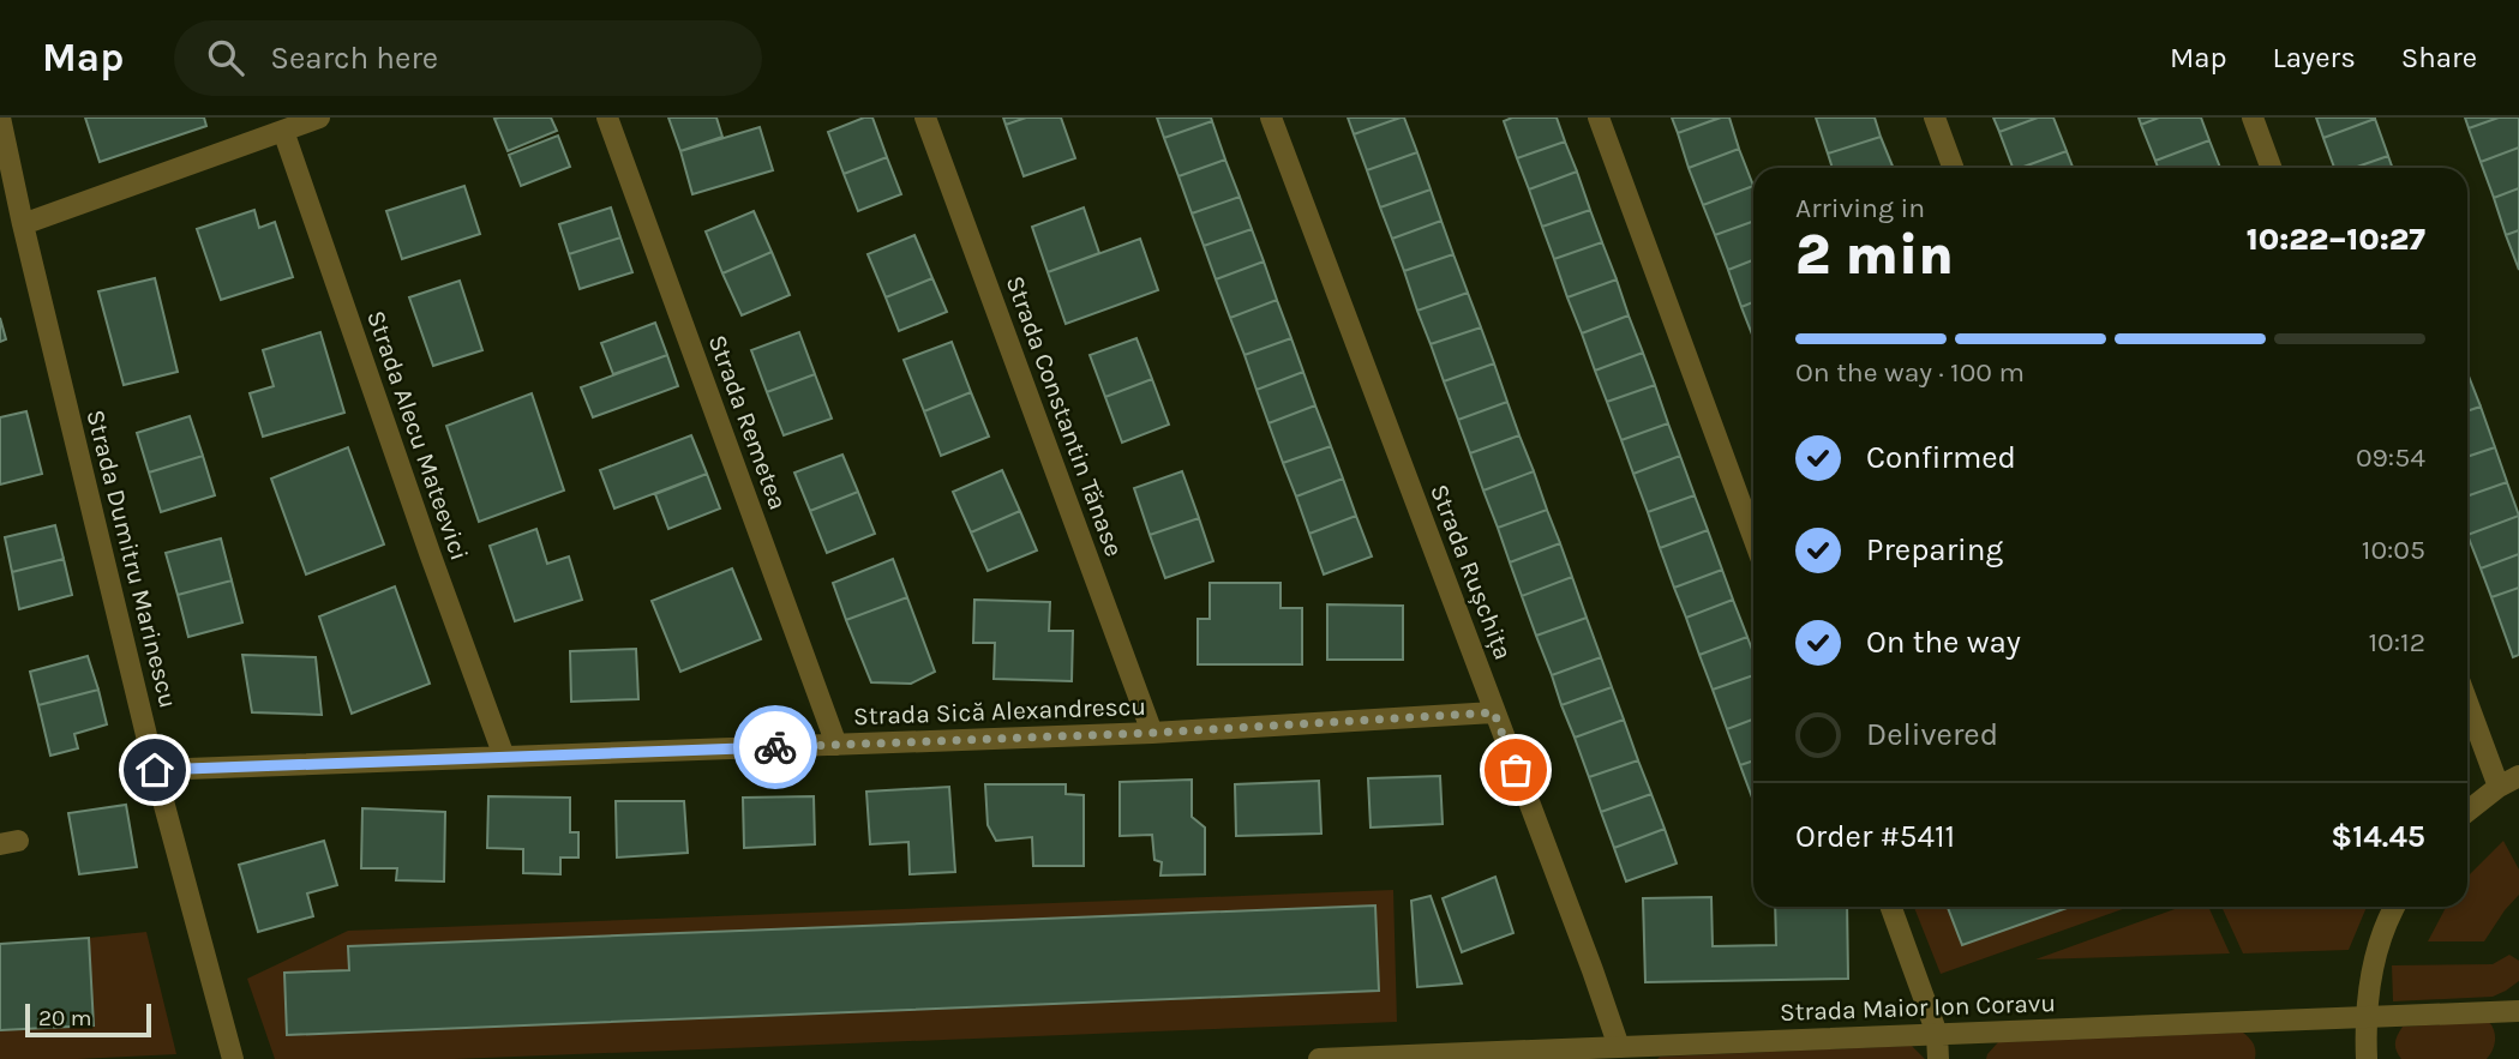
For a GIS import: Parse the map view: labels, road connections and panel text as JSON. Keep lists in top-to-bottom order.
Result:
{
  "streets": {
    "street": [
      "Strada Constantin Tănase",
      "Strada Remetea",
      "Strada Alecu Mateevici",
      "Strada Dumitru Marinescu",
      "Strada Rușchița",
      "Strada Sică Alexandrescu",
      "Strada Maior Ion Coravu"
    ]
  },
  "crossings": [
    ["Strada Constantin Tănase", "Strada Sică Alexandrescu"],
    ["Strada Remetea", "Strada Sică Alexandrescu"],
    ["Strada Alecu Mateevici", "Strada Sică Alexandrescu"],
    ["Strada Dumitru Marinescu", "Strada Sică Alexandrescu"],
    ["Strada Rușchița", "Strada Sică Alexandrescu"],
    ["Strada Rușchița", "Strada Maior Ion Coravu"]
  ],
  "scale_bar": "20 m",
  "page": {
    "header": "Map",
    "search": "Search here",
    "nav": ["Map", "Layers", "Share"],
    "heading": ["2 min", "Arriving in", "10:22–10:27"],
    "panel": ["Order #5411", "$14.45"],
    "bar": "On the way · 100 m",
    "list": [
      ["Confirmed", "09:54"],
      ["Preparing", "10:05"],
      ["On the way", "10:12"],
      "Delivered"
    ],
    "scale": "20 m"
  }
}
